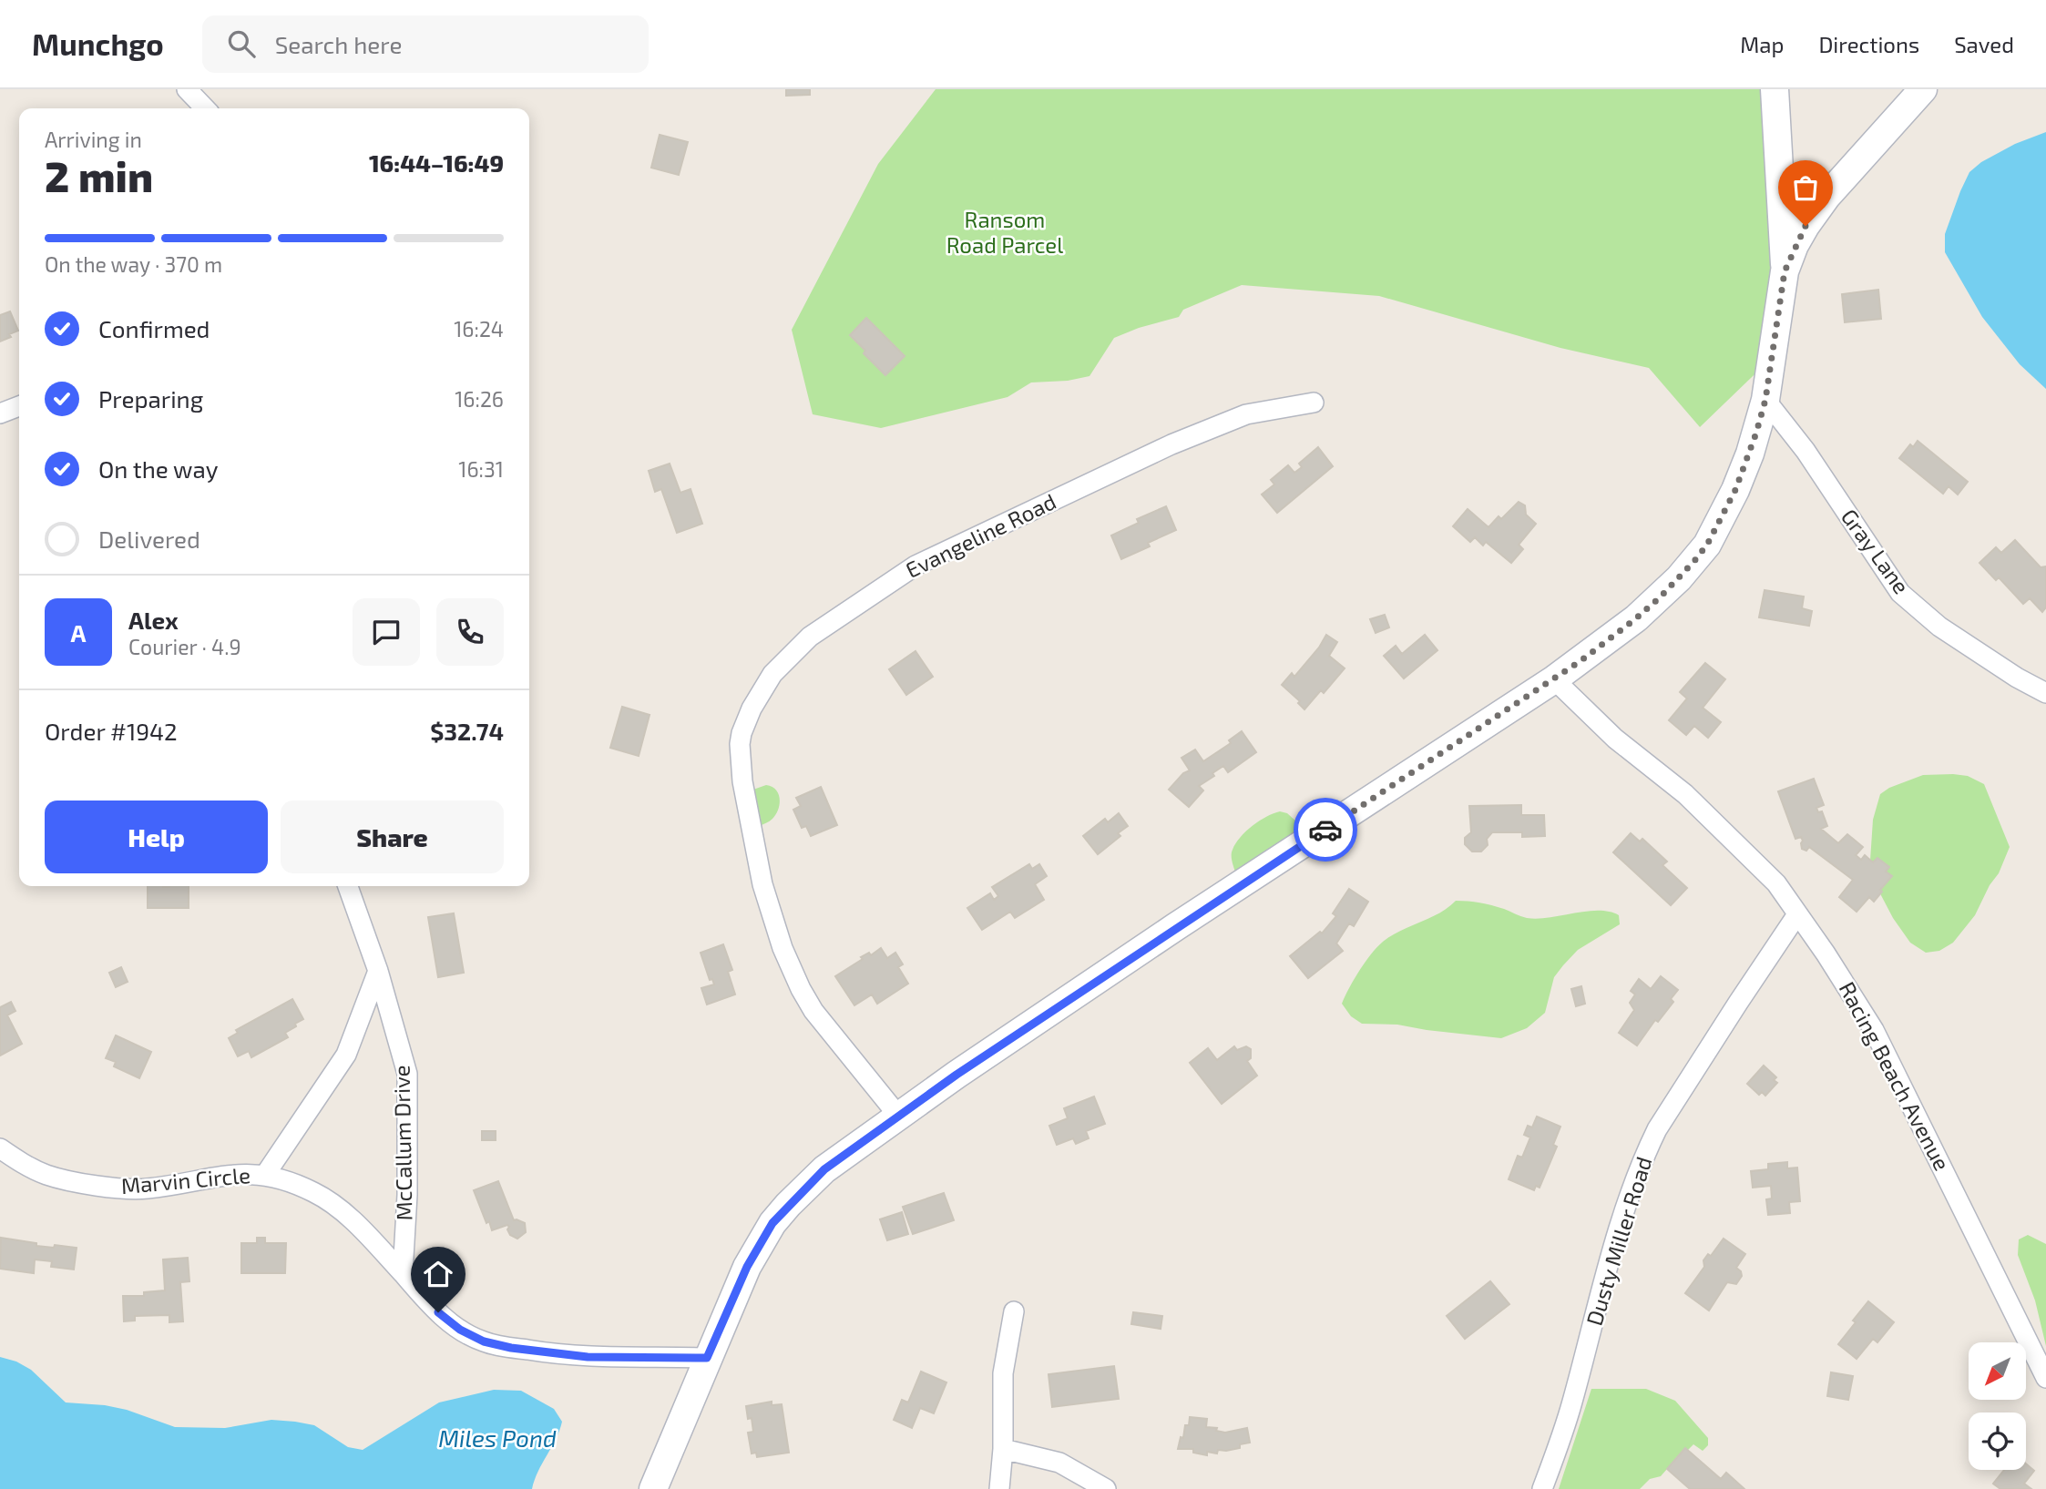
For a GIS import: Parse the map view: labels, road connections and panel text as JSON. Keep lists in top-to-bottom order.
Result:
{
  "streets": {
    "street": [
      "Evangeline Road",
      "Gray Lane",
      "Racing Beach Avenue",
      "McCallum Drive",
      "Marvin Circle",
      "Dusty Miller Road"
    ]
  },
  "crossings": [
    ["Racing Beach Avenue", "Dusty Miller Road"],
    ["McCallum Drive", "Marvin Circle"]
  ],
  "water": ["Miles Pond"],
  "parks": ["Ransom Road Parcel"],
  "north": "bottom left",
  "page": {
    "header": "Munchgo",
    "search": "Search here",
    "nav": ["Map", "Directions", "Saved"],
    "heading": ["2 min", "Arriving in", "16:44–16:49"],
    "panel": [
      "Alex",
      "Courier · 4.9",
      "Order #1942",
      "$32.74"
    ],
    "bar": "On the way · 370 m",
    "list": [
      ["Confirmed", "16:24"],
      ["Preparing", "16:26"],
      ["On the way", "16:31"],
      "Delivered"
    ],
    "round": "A",
    "buttons": ["Help", "Share"]
  }
}
